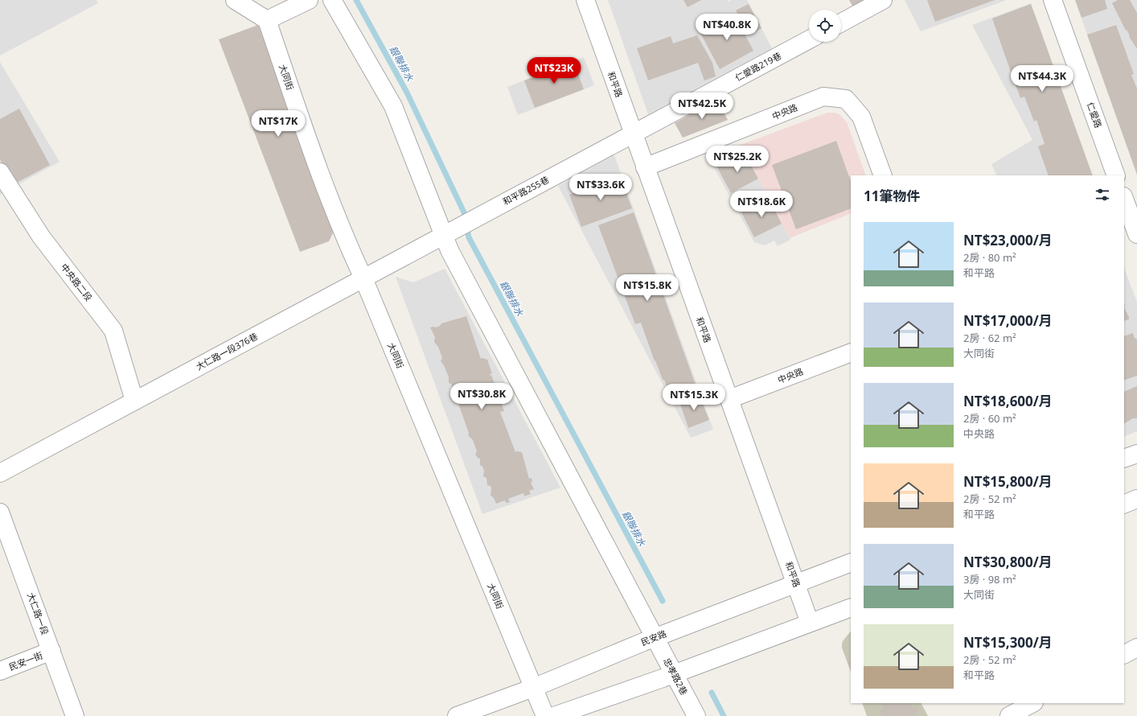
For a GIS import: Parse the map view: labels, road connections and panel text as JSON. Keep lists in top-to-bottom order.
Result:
{
  "streets": {
    "street": [
      "仁愛路219巷",
      "大同街",
      "和平路",
      "中央路",
      "仁愛路",
      "和平路255巷",
      "中央路二段",
      "大仁路一段376巷",
      "大仁路一段",
      "民安路",
      "民安一街",
      "忠孝路2巷"
    ]
  },
  "crossings": [
    ["仁愛路219巷", "和平路"],
    ["仁愛路219巷", "和平路255巷"],
    ["大同街", "大仁路一段376巷"],
    ["大同街", "民安路"],
    ["和平路", "中央路"],
    ["和平路", "和平路255巷"],
    ["和平路", "民安路"],
    ["和平路255巷", "大仁路一段376巷"],
    ["中央路二段", "大仁路一段376巷"],
    ["大仁路一段", "民安一街"],
    ["民安路", "忠孝路2巷"]
  ],
  "water": ["銀聯排水"],
  "page": {
    "price": [
      "NT$40.8K",
      "NT$23K",
      "NT$44.3K",
      "NT$42.5K",
      "NT$17K",
      "NT$25.2K",
      "NT$33.6K",
      "NT$18.6K",
      "NT$15.8K",
      "NT$30.8K",
      "NT$15.3K"
    ],
    "heading": "11筆物件",
    "list": [
      {
        "name": "NT$23,000/月",
        "note": "2房 · 80 m² · 和平路"
      },
      {
        "name": "NT$17,000/月",
        "note": "2房 · 62 m² · 大同街"
      },
      {
        "name": "NT$18,600/月",
        "note": "2房 · 60 m² · 中央路"
      },
      {
        "name": "NT$15,800/月",
        "note": "2房 · 52 m² · 和平路"
      },
      {
        "name": "NT$30,800/月",
        "note": "3房 · 98 m² · 大同街"
      },
      {
        "name": "NT$15,300/月",
        "note": "2房 · 52 m² · 和平路"
      }
    ]
  }
}
